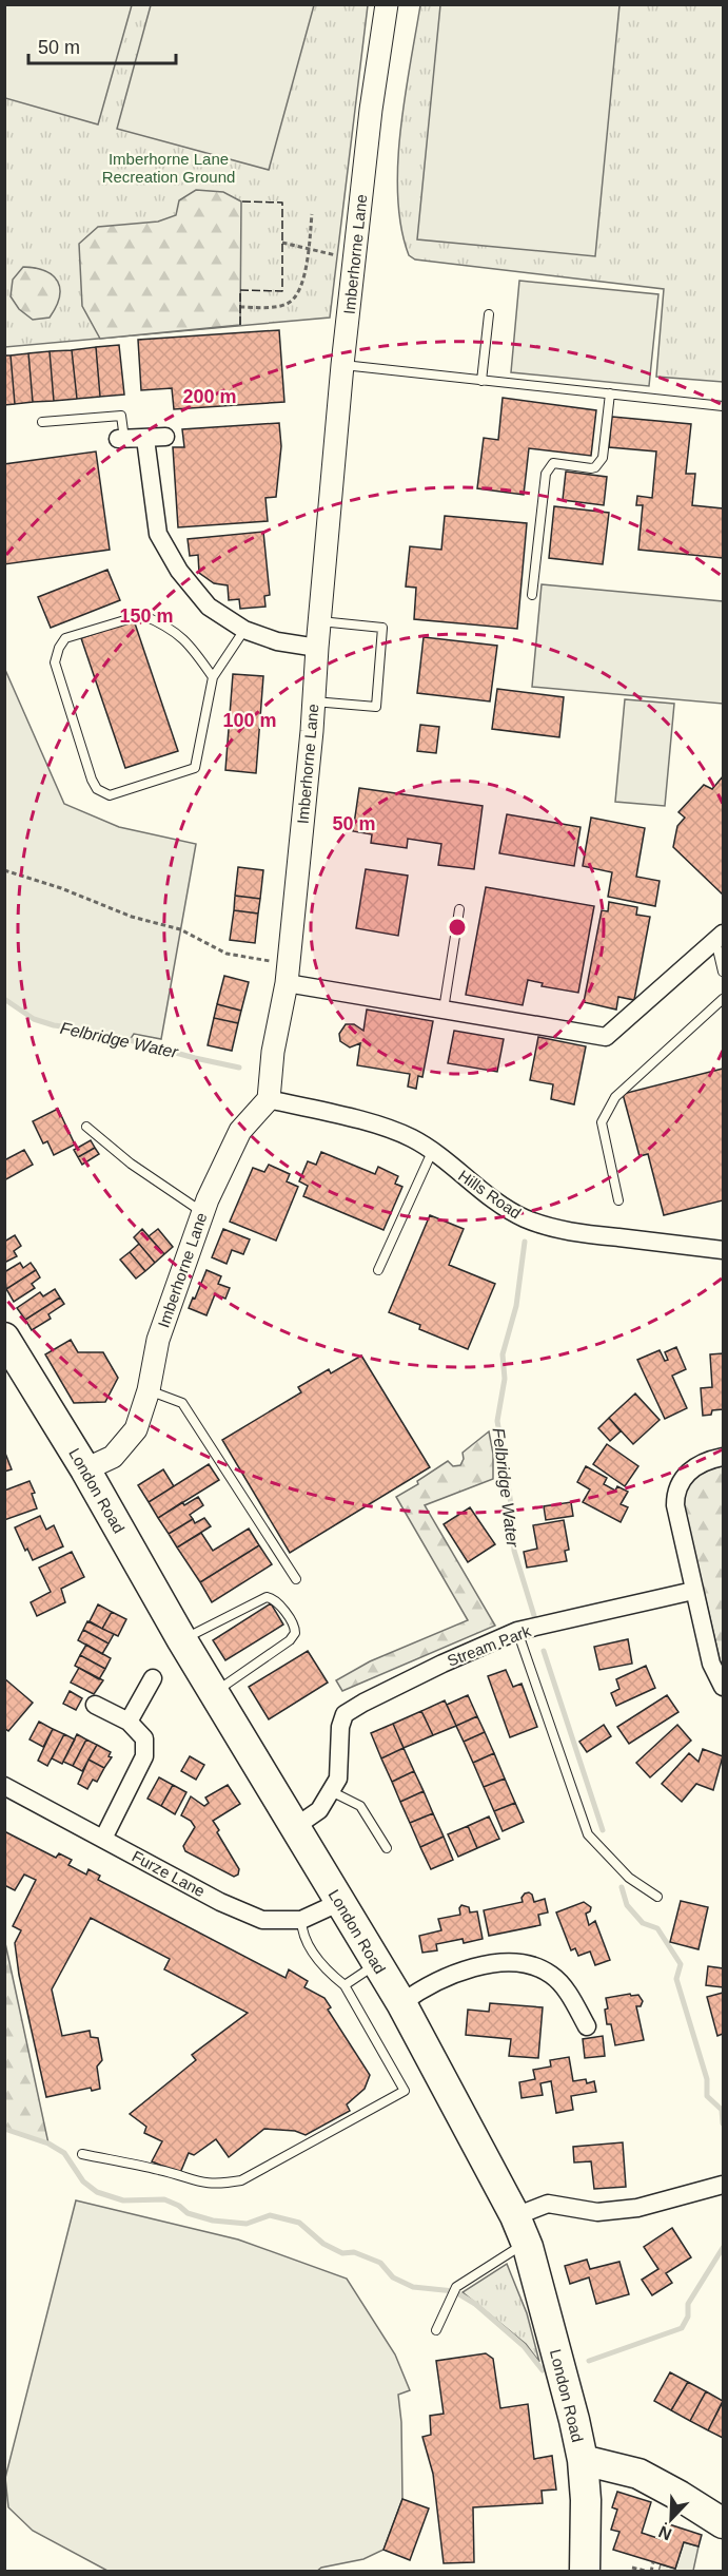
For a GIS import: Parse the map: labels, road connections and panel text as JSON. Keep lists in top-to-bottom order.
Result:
{
  "streets": {
    "highway": ["London Road"],
    "street": [
      "Imberhorne Lane",
      "Hills Road",
      "Stream Park",
      "Furze Lane"
    ]
  },
  "crossings": [
    ["Imberhorne Lane", "Hills Road"],
    ["Imberhorne Lane", "London Road"],
    ["London Road", "Furze Lane"]
  ],
  "water": ["Felbridge Water"],
  "parks": ["Imberhorne Lane Recreation Ground"],
  "scale_bar": "50 m",
  "north": "bottom left",
  "rings": [
    "200 m",
    "150 m",
    "100 m",
    "50 m"
  ]
}
